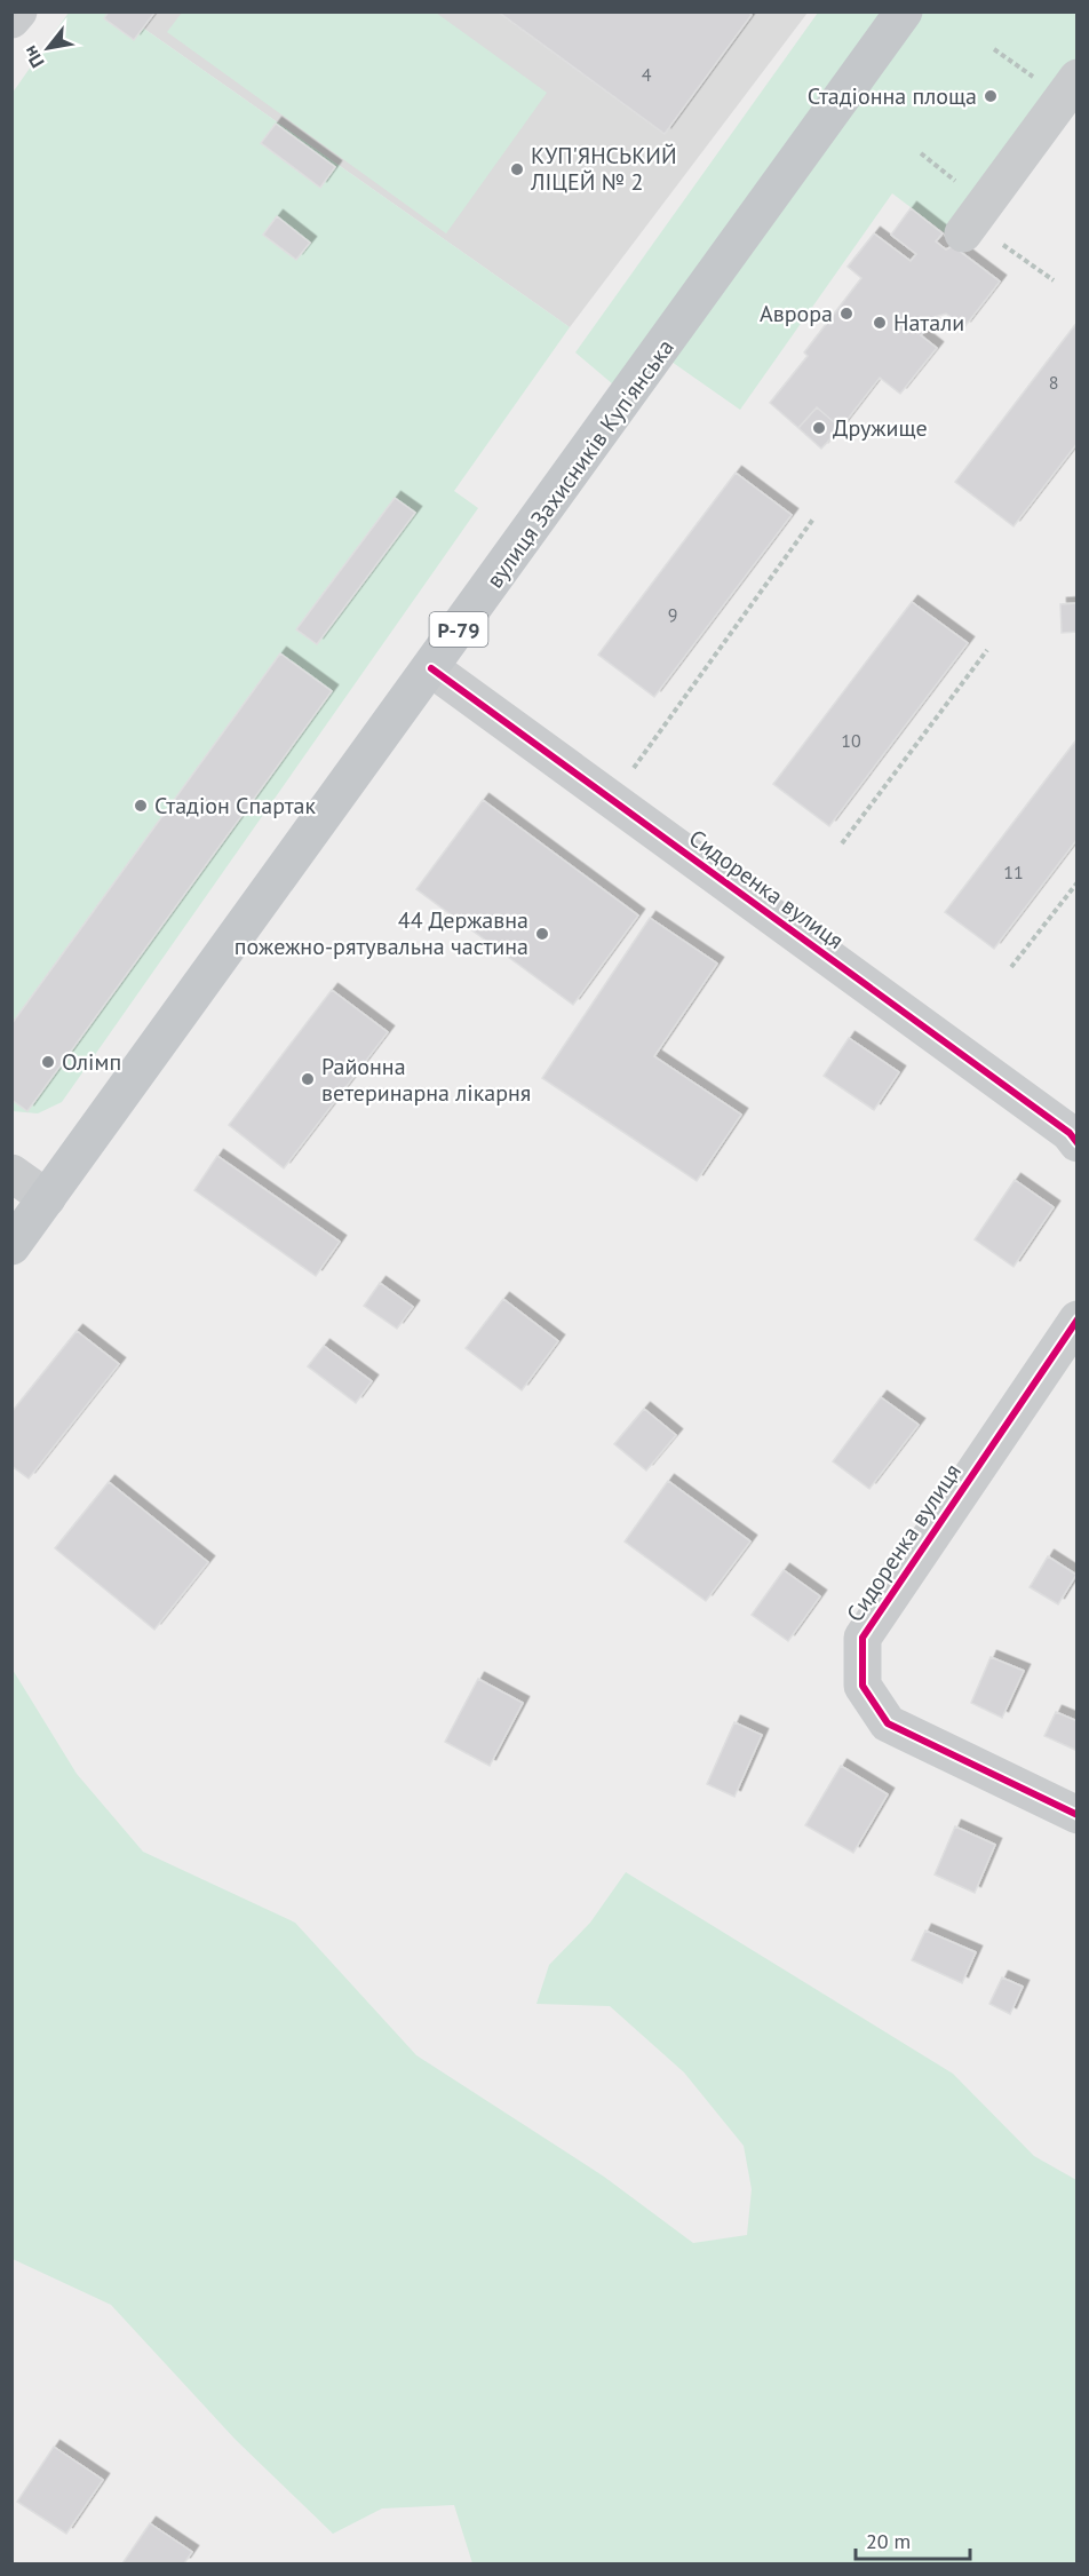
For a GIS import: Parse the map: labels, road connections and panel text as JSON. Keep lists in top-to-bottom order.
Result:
{
  "streets": {
    "main road": ["вулиця Захисників Куп'янська", "Р-79"],
    "street": ["Сидоренка вулиця"]
  },
  "crossings": [
    ["вулиця Захисників Куп'янська", "Сидоренка вулиця"]
  ],
  "places": [
    "Стадіонна площа",
    "КУП'ЯНСЬКИЙ ЛІЦЕЙ № 2",
    "Аврора",
    "Натали",
    "Дружище",
    "Стадіон Спартак",
    "44 Державна пожежно-рятувальна частина",
    "Олімп",
    "Районна ветеринарна лікарня"
  ],
  "house_numbers": [
    "4",
    "8",
    "9",
    "10",
    "11"
  ],
  "scale_bar": "20 m",
  "north": "bottom left"
}
